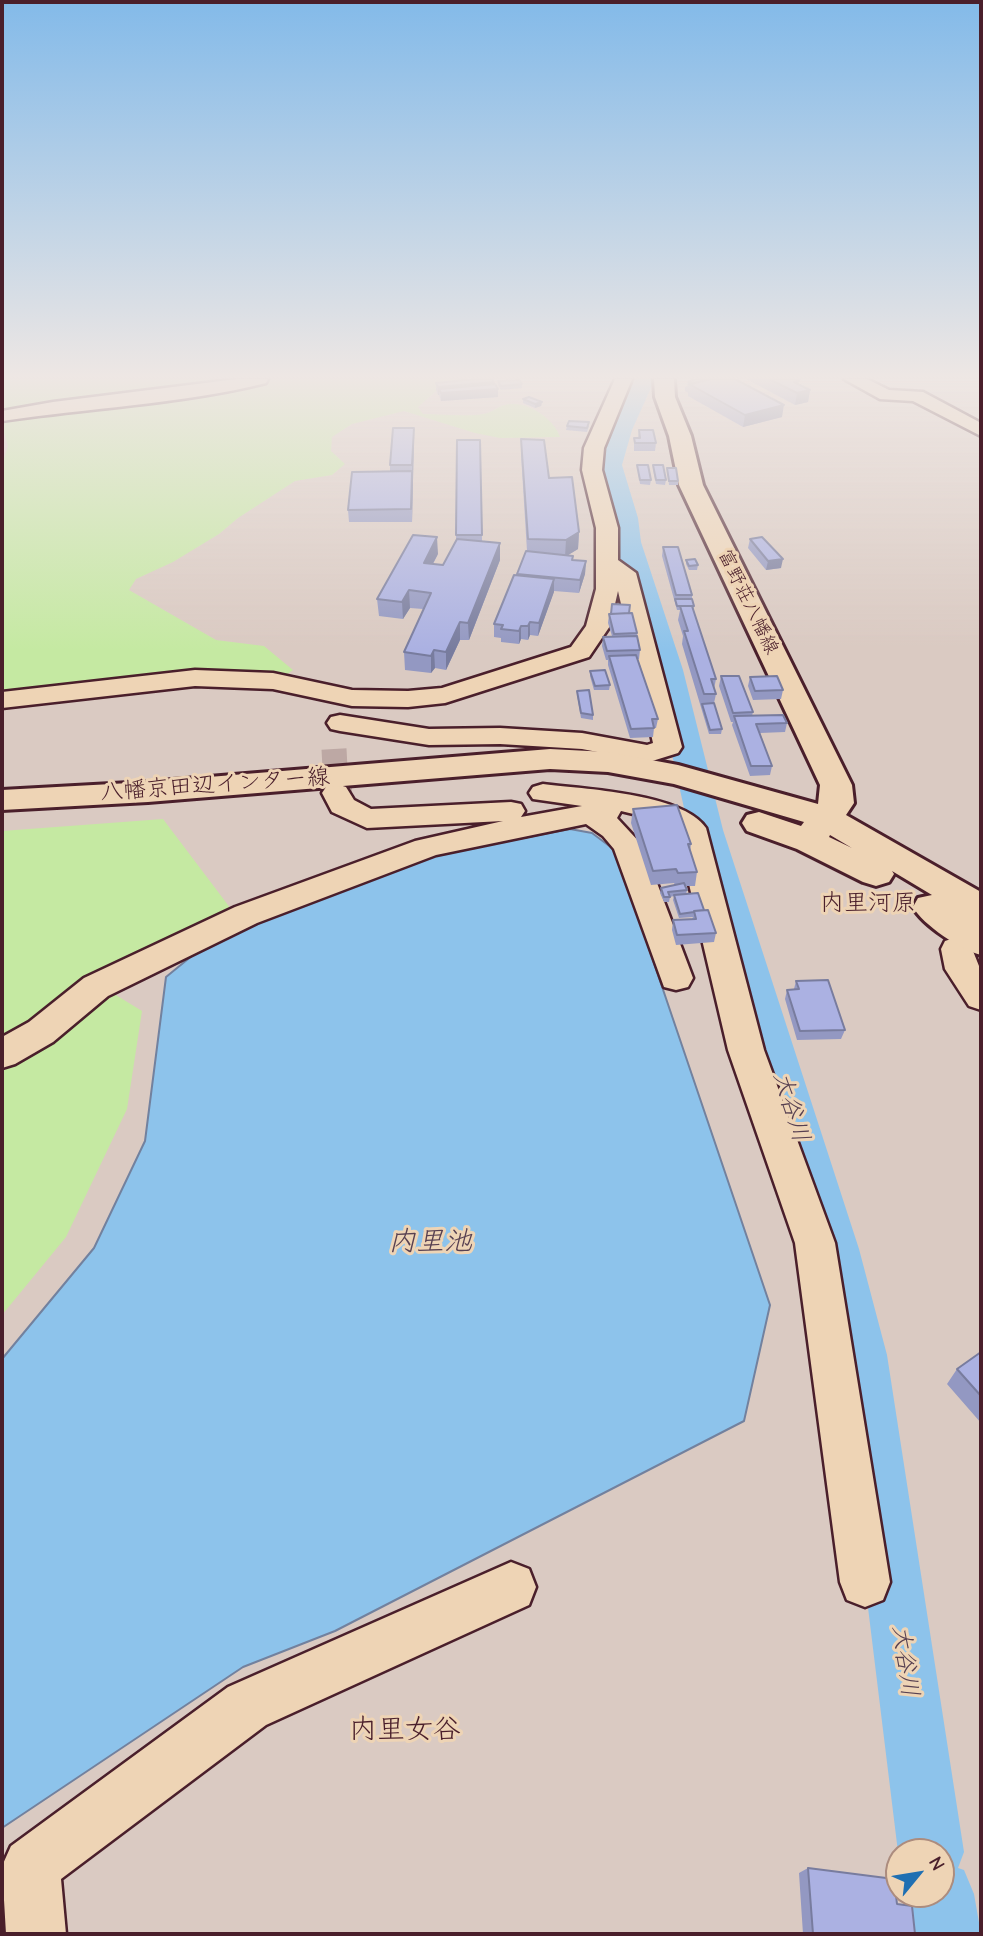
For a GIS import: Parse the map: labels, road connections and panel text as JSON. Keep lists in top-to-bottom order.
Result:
{
  "streets": {
    "main road": ["富野荘八幡線", "八幡京田辺インター線"]
  },
  "crossings": [
    ["富野荘八幡線", "八幡京田辺インター線"]
  ],
  "districts": ["内里河原", "内里女谷"],
  "water": ["大谷川", "内里池"],
  "north": "top right"
}
